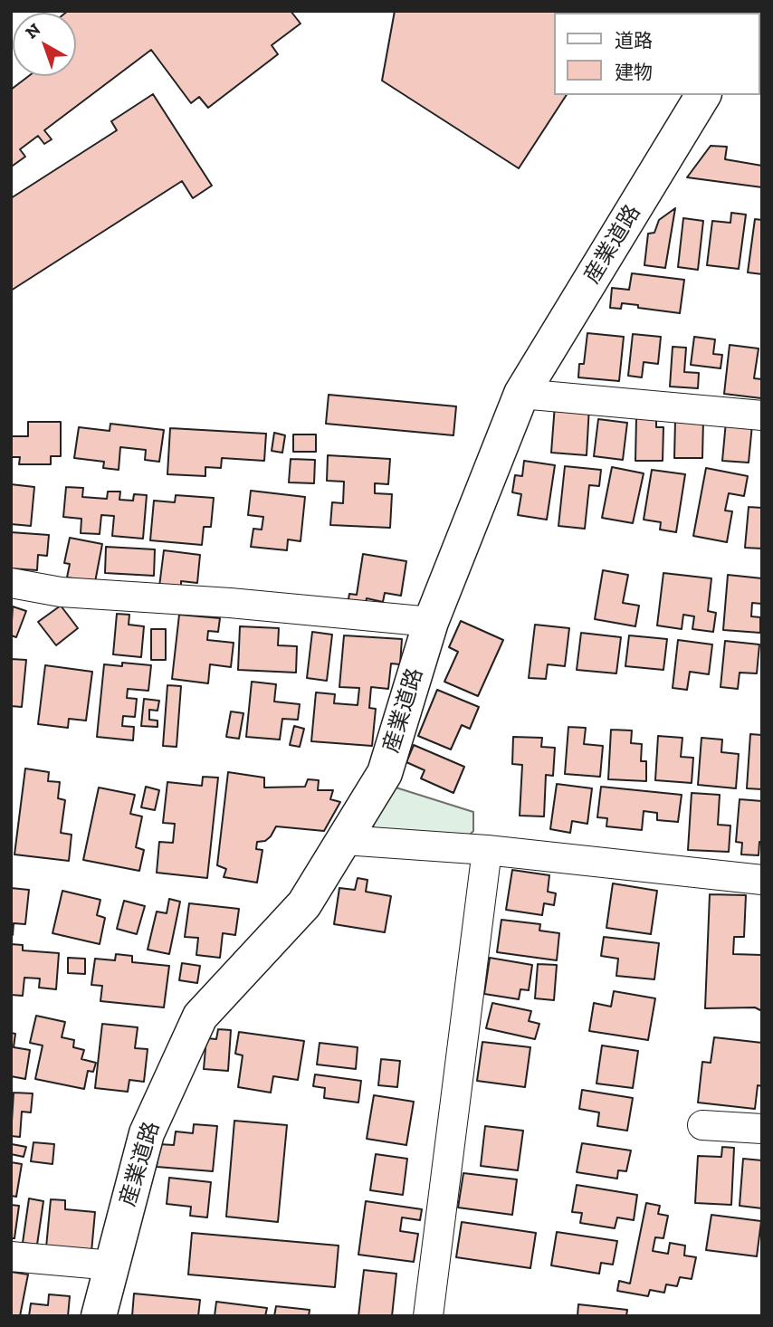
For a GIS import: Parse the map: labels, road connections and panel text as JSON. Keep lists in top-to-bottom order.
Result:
{
  "streets": {
    "street": ["産業道路"]
  },
  "legend": ["道路", "建物"],
  "north": "top left"
}
